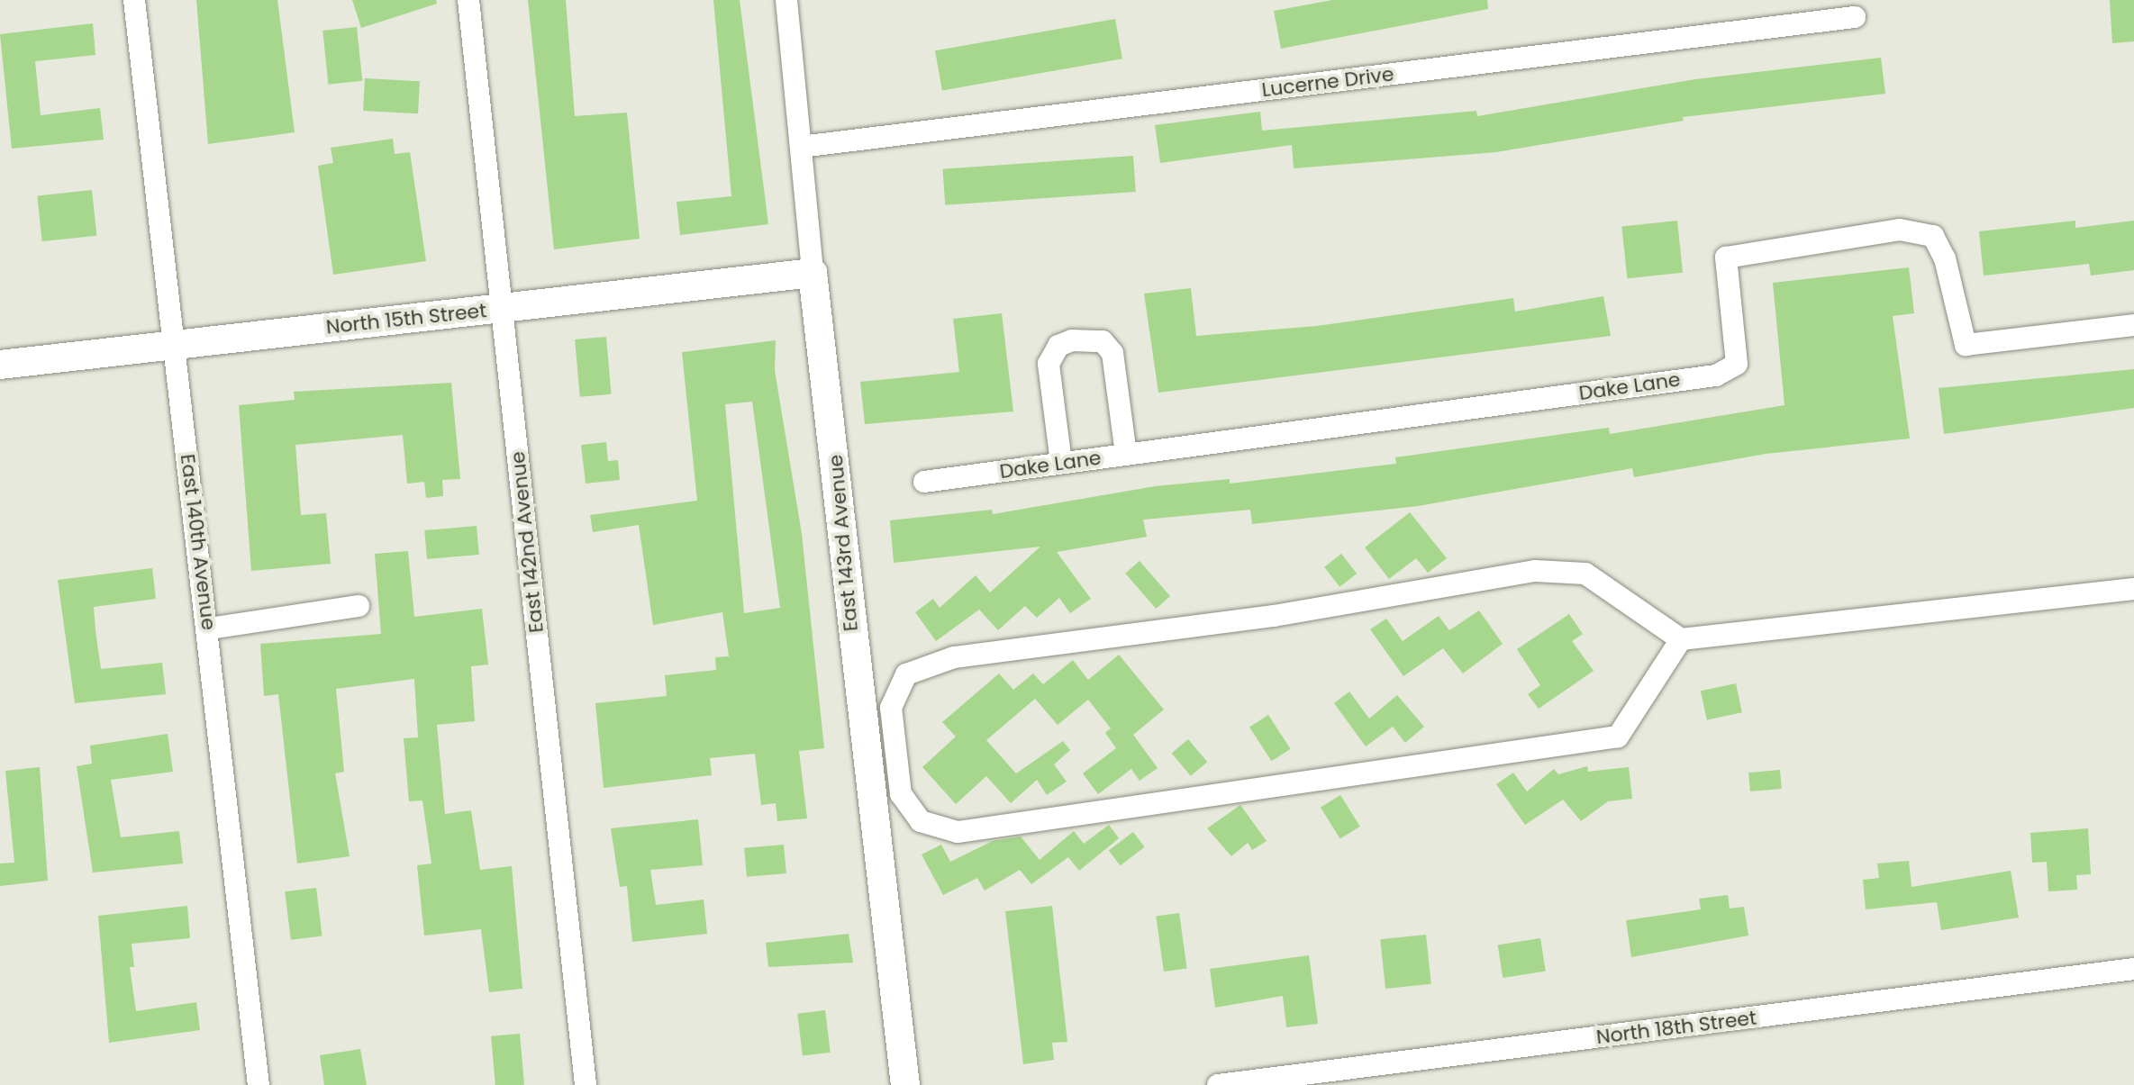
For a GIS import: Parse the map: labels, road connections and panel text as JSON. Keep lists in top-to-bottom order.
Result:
{
  "streets": {
    "street": [
      "Lucerne Drive",
      "North 15th Street",
      "Dake Lane",
      "East 140th Avenue",
      "East 142nd Avenue",
      "East 143rd Avenue",
      "North 18th Street"
    ]
  },
  "crossings": [
    ["Lucerne Drive", "East 143rd Avenue"],
    ["North 15th Street", "East 140th Avenue"],
    ["North 15th Street", "East 142nd Avenue"],
    ["North 15th Street", "East 143rd Avenue"]
  ]
}
